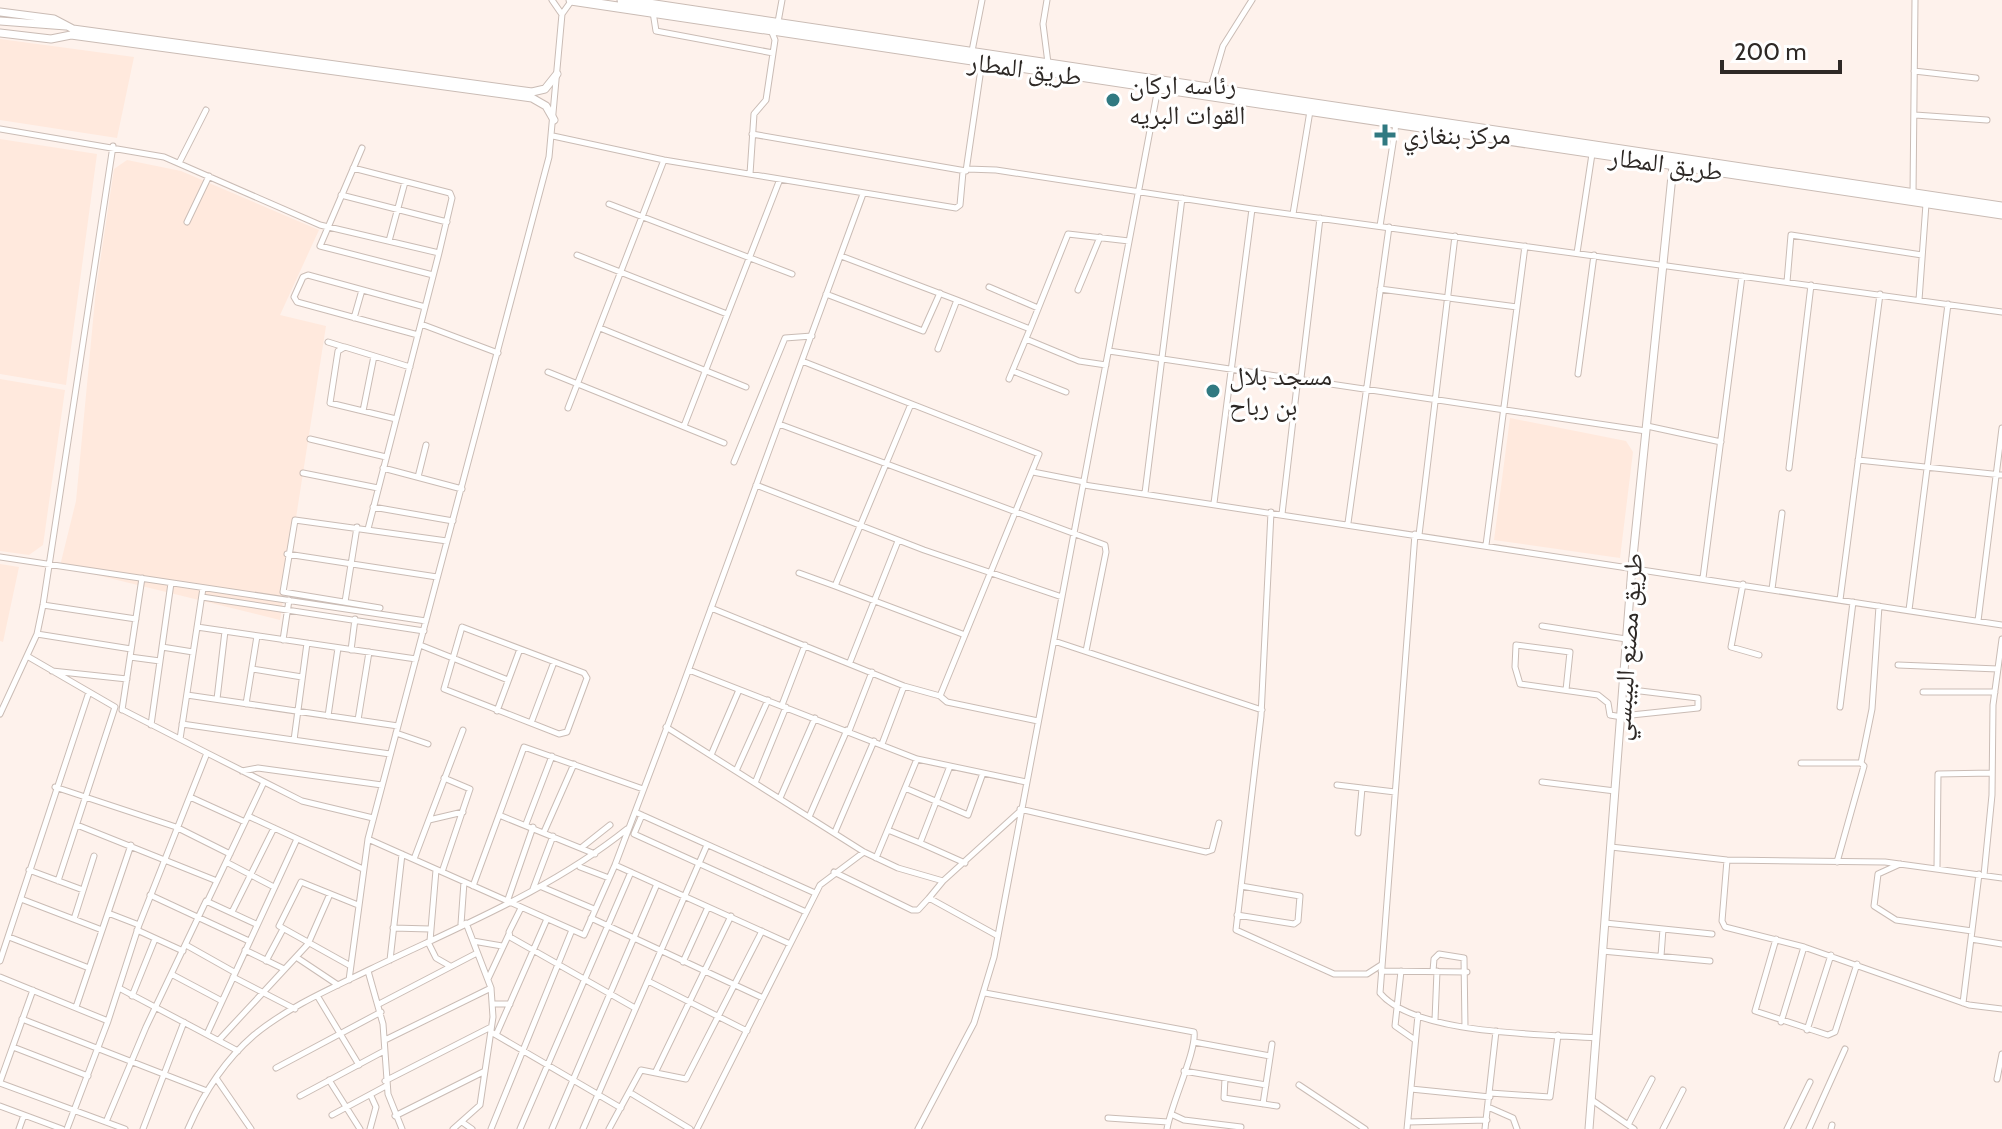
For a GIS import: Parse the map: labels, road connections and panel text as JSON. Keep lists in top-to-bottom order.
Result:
{
  "streets": {
    "highway": ["طريق المطار"],
    "main road": ["طريق مصنع البيبسي"]
  },
  "crossings": [
    ["طريق المطار", "طريق مصنع البيبسي"]
  ],
  "places": {
    "other": ["رئاسه اركان القوات البريه", "مسجد بلال بن رباح"],
    "health": ["مركز بنغازي"]
  },
  "scale_bar": "200 m"
}
